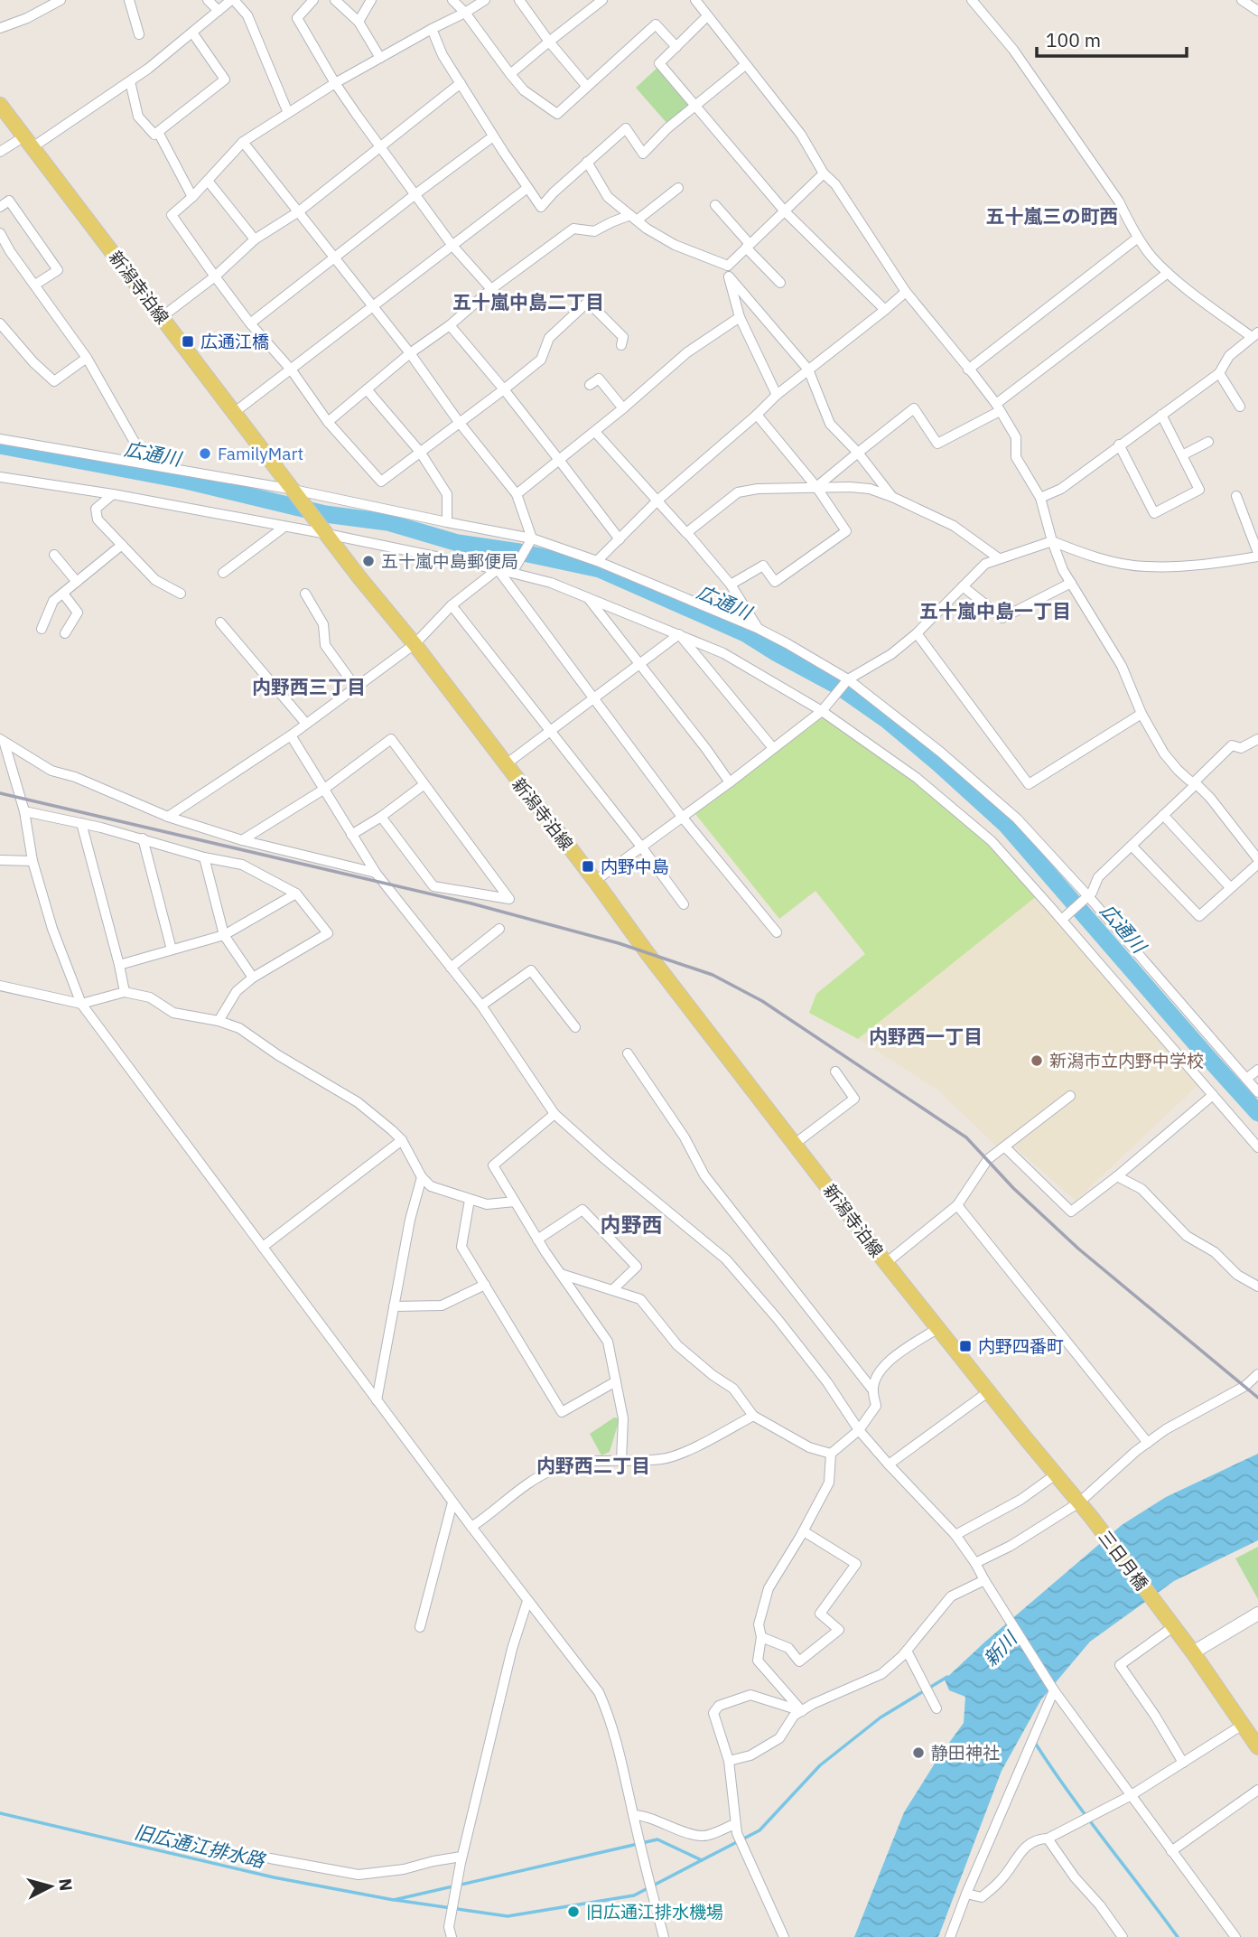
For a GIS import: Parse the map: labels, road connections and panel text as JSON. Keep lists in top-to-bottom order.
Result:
{
  "streets": {
    "main road": ["新潟寺泊線", "三日月橋"]
  },
  "crossings": [
    ["新潟寺泊線", "三日月橋"]
  ],
  "districts": [
    "五十嵐三の町西",
    "五十嵐中島二丁目",
    "五十嵐中島一丁目",
    "内野西三丁目",
    "内野西一丁目",
    "内野西",
    "内野西二丁目"
  ],
  "water": ["広通川", "新川", "旧広通江排水路"],
  "places": {
    "transit": ["広通江橋", "内野中島", "内野四番町"],
    "other": [
      "FamilyMart",
      "五十嵐中島郵便局",
      "新潟市立内野中学校",
      "静田神社",
      "旧広通江排水機場"
    ]
  },
  "scale_bar": "100 m",
  "north": "right"
}
